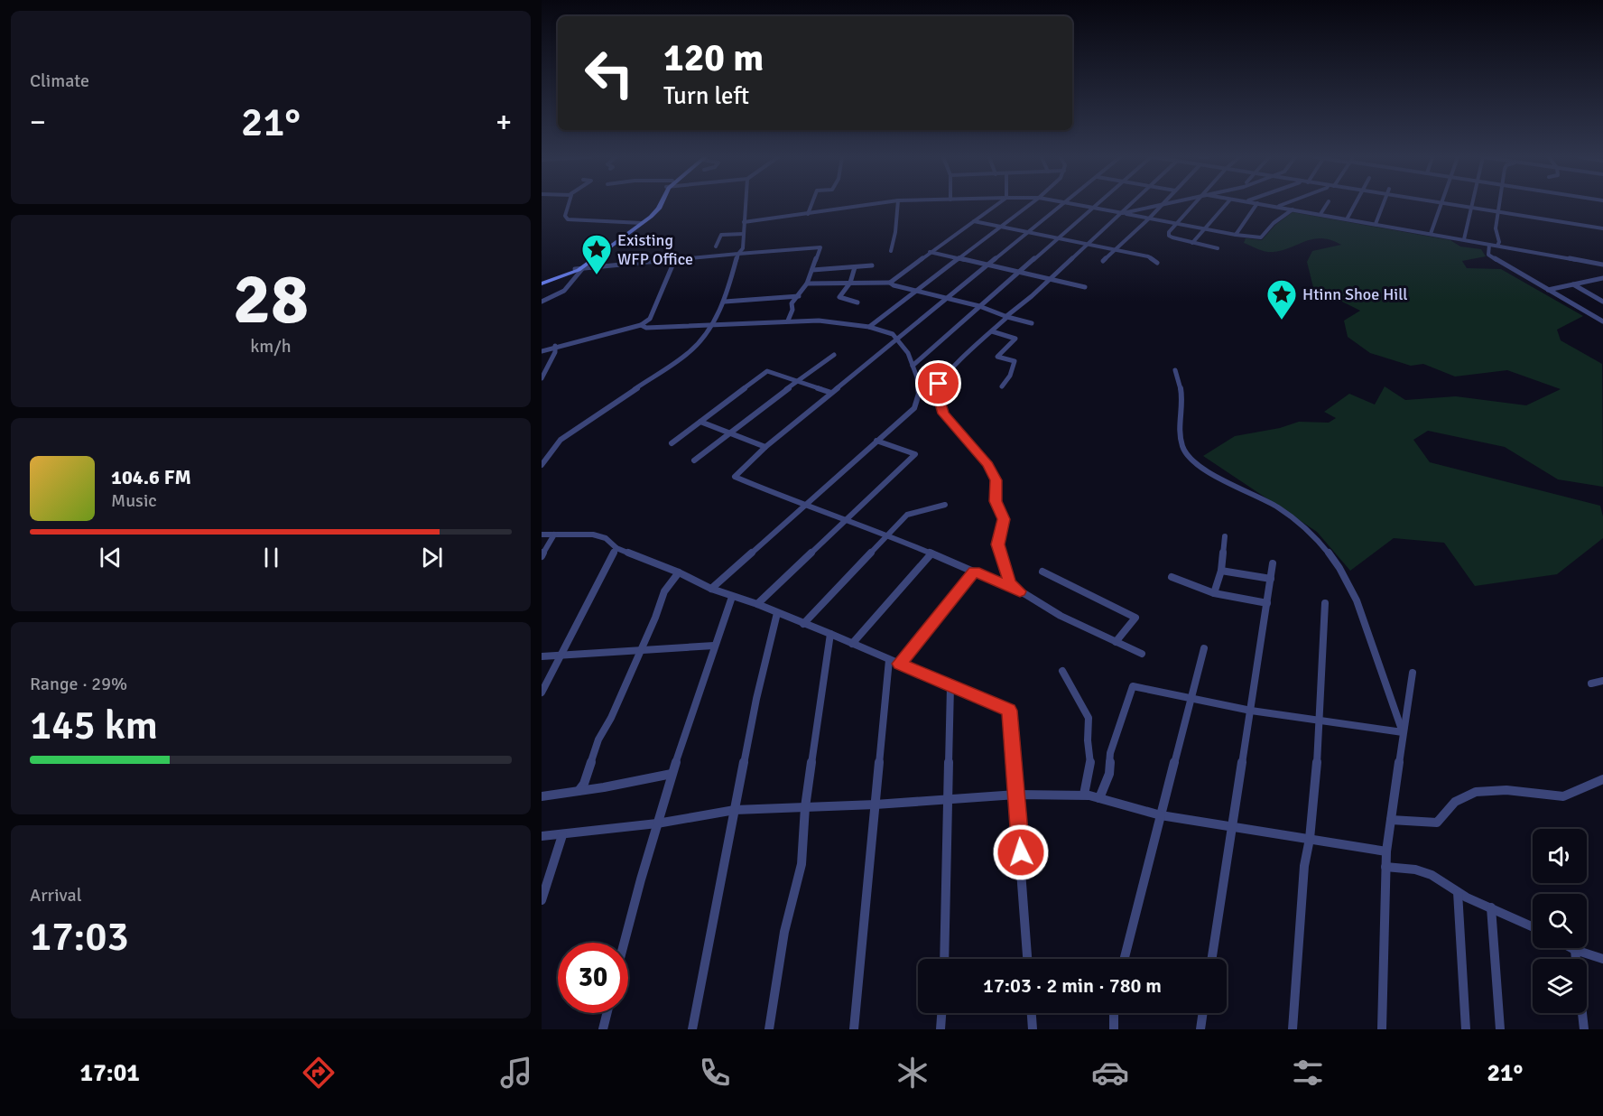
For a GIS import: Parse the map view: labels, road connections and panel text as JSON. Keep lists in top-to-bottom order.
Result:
{
  "places": {
    "place": ["Existing WFP Office", "Htinn Shoe Hill"]
  },
  "page": {
    "tile": [
      "Climate",
      ["28", "km/h"],
      ["Range · 29%", "145 km"],
      ["Arrival", "17:03"]
    ],
    "turn": ["120 m", "Turn left"],
    "heat": ["−", "21°", "+"],
    "song": ["104.6 FM", "Music"],
    "limit": "30",
    "trip": "17:03 · 2 min · 780 m",
    "tabs": ["17:01", "21°"]
  }
}
